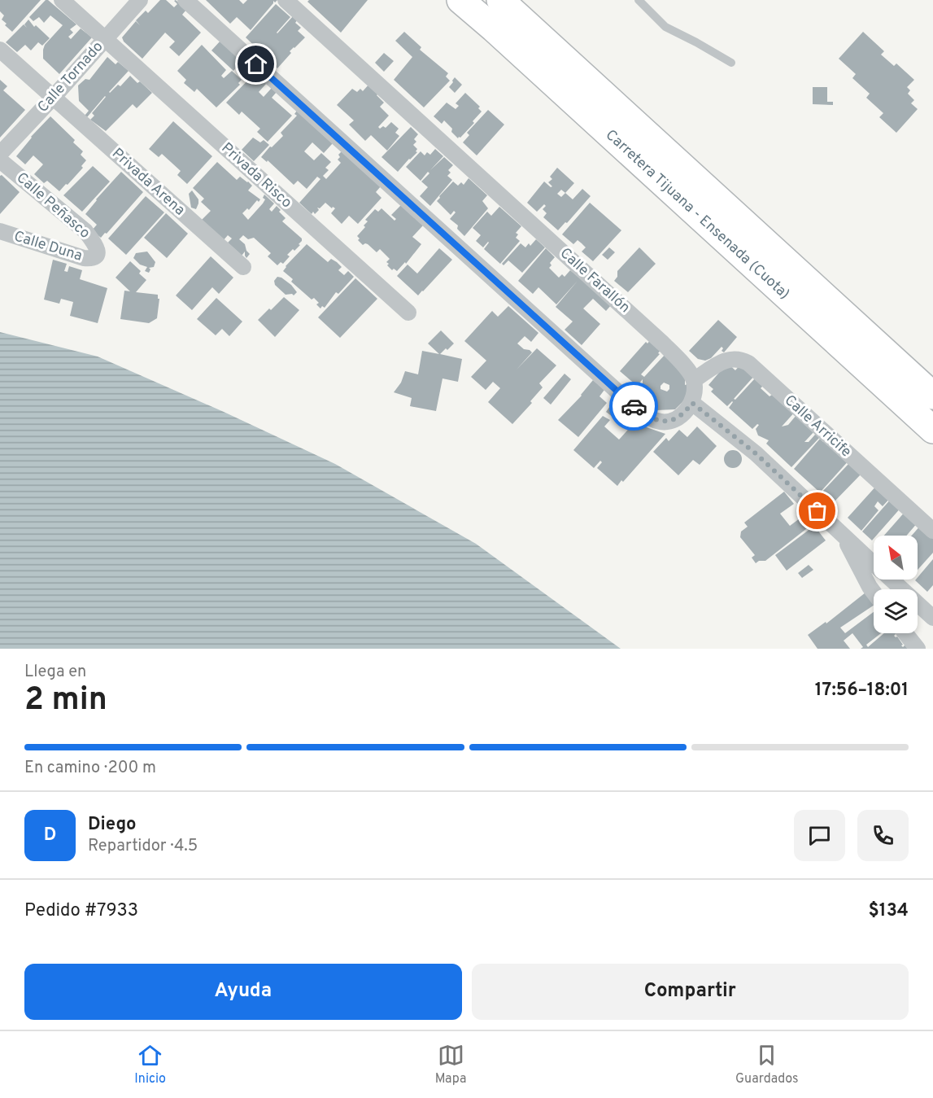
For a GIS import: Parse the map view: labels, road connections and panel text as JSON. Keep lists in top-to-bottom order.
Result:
{
  "streets": {
    "highway": ["Carretera Tijuana - Ensenada (Cuota)"],
    "street": [
      "Calle Tornado",
      "Privada Risco",
      "Privada Arena",
      "Calle Peñasco",
      "Calle Duna",
      "Calle Farallón",
      "Calle Arricife"
    ]
  },
  "crossings": [
    ["Calle Tornado", "Privada Risco"],
    ["Calle Tornado", "Privada Arena"],
    ["Calle Peñasco", "Calle Duna"],
    ["Calle Farallón", "Calle Arricife"]
  ],
  "north": "top left",
  "page": {
    "heading": ["2 min", "Llega en", "17:56–18:01"],
    "panel": [
      "Diego",
      "Repartidor · 4.5",
      "Pedido #7933",
      "$134"
    ],
    "bar": "En camino · 200 m",
    "round": "D",
    "buttons": ["Ayuda", "Compartir"],
    "tabs": ["Inicio", "Mapa", "Guardados"]
  }
}
